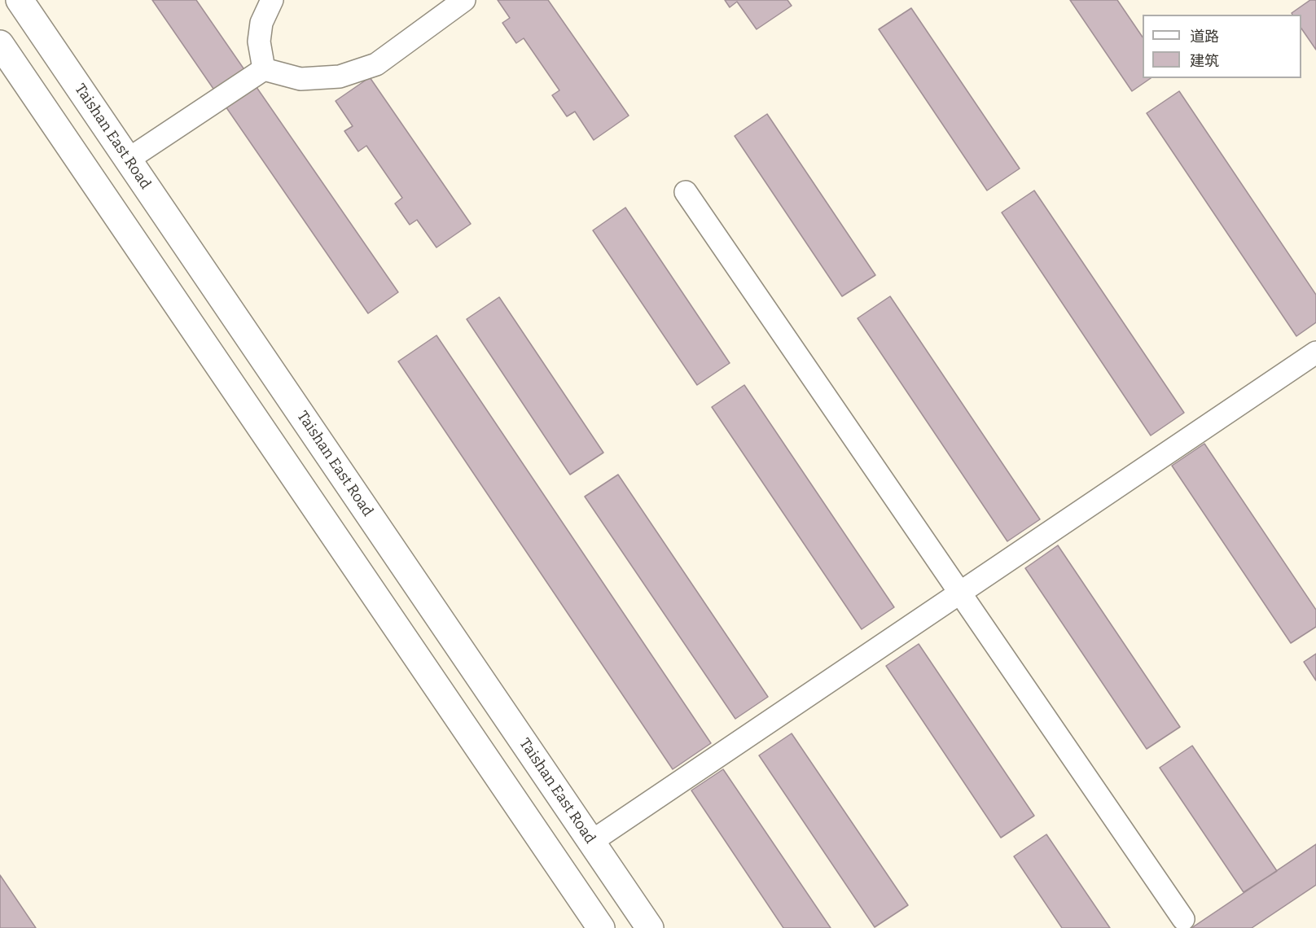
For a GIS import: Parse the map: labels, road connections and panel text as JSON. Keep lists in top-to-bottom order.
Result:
{
  "streets": {
    "main road": ["Taishan East Road"]
  },
  "legend": ["道路", "建筑"]
}
